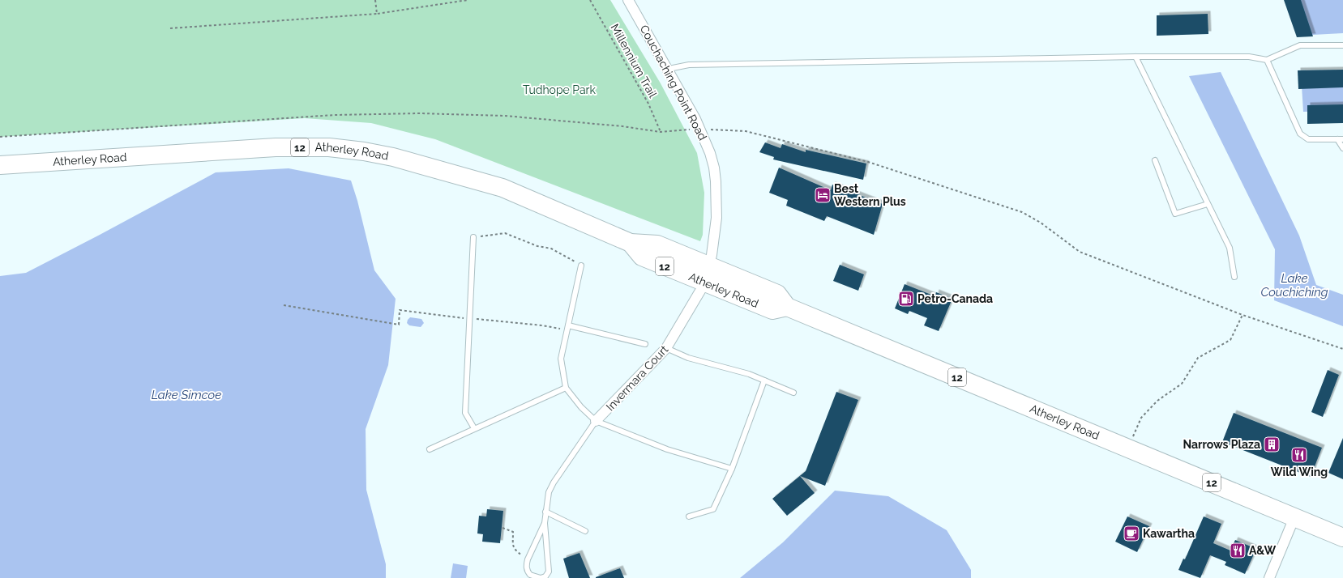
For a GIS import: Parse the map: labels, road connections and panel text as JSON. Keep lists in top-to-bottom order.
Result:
{
  "streets": {
    "highway": ["12", "Atherley Road"],
    "street": ["Couchaching Point Road", "Invermara Court"],
    "path": ["Millennium Trail"]
  },
  "crossings": [
    ["Couchaching Point Road", "Atherley Road"],
    ["Couchaching Point Road", "Invermara Court"],
    ["Atherley Road", "Invermara Court"]
  ],
  "water": ["Lake Couchiching", "Lake Simcoe"],
  "parks": ["Tudhope Park"],
  "places": {
    "hotel": ["Best Western Plus"],
    "fuel station": ["Petro-Canada"],
    "building": ["Narrows Plaza"],
    "restaurant": ["Wild Wing", "A&W"],
    "cafe": ["Kawartha"]
  }
}
